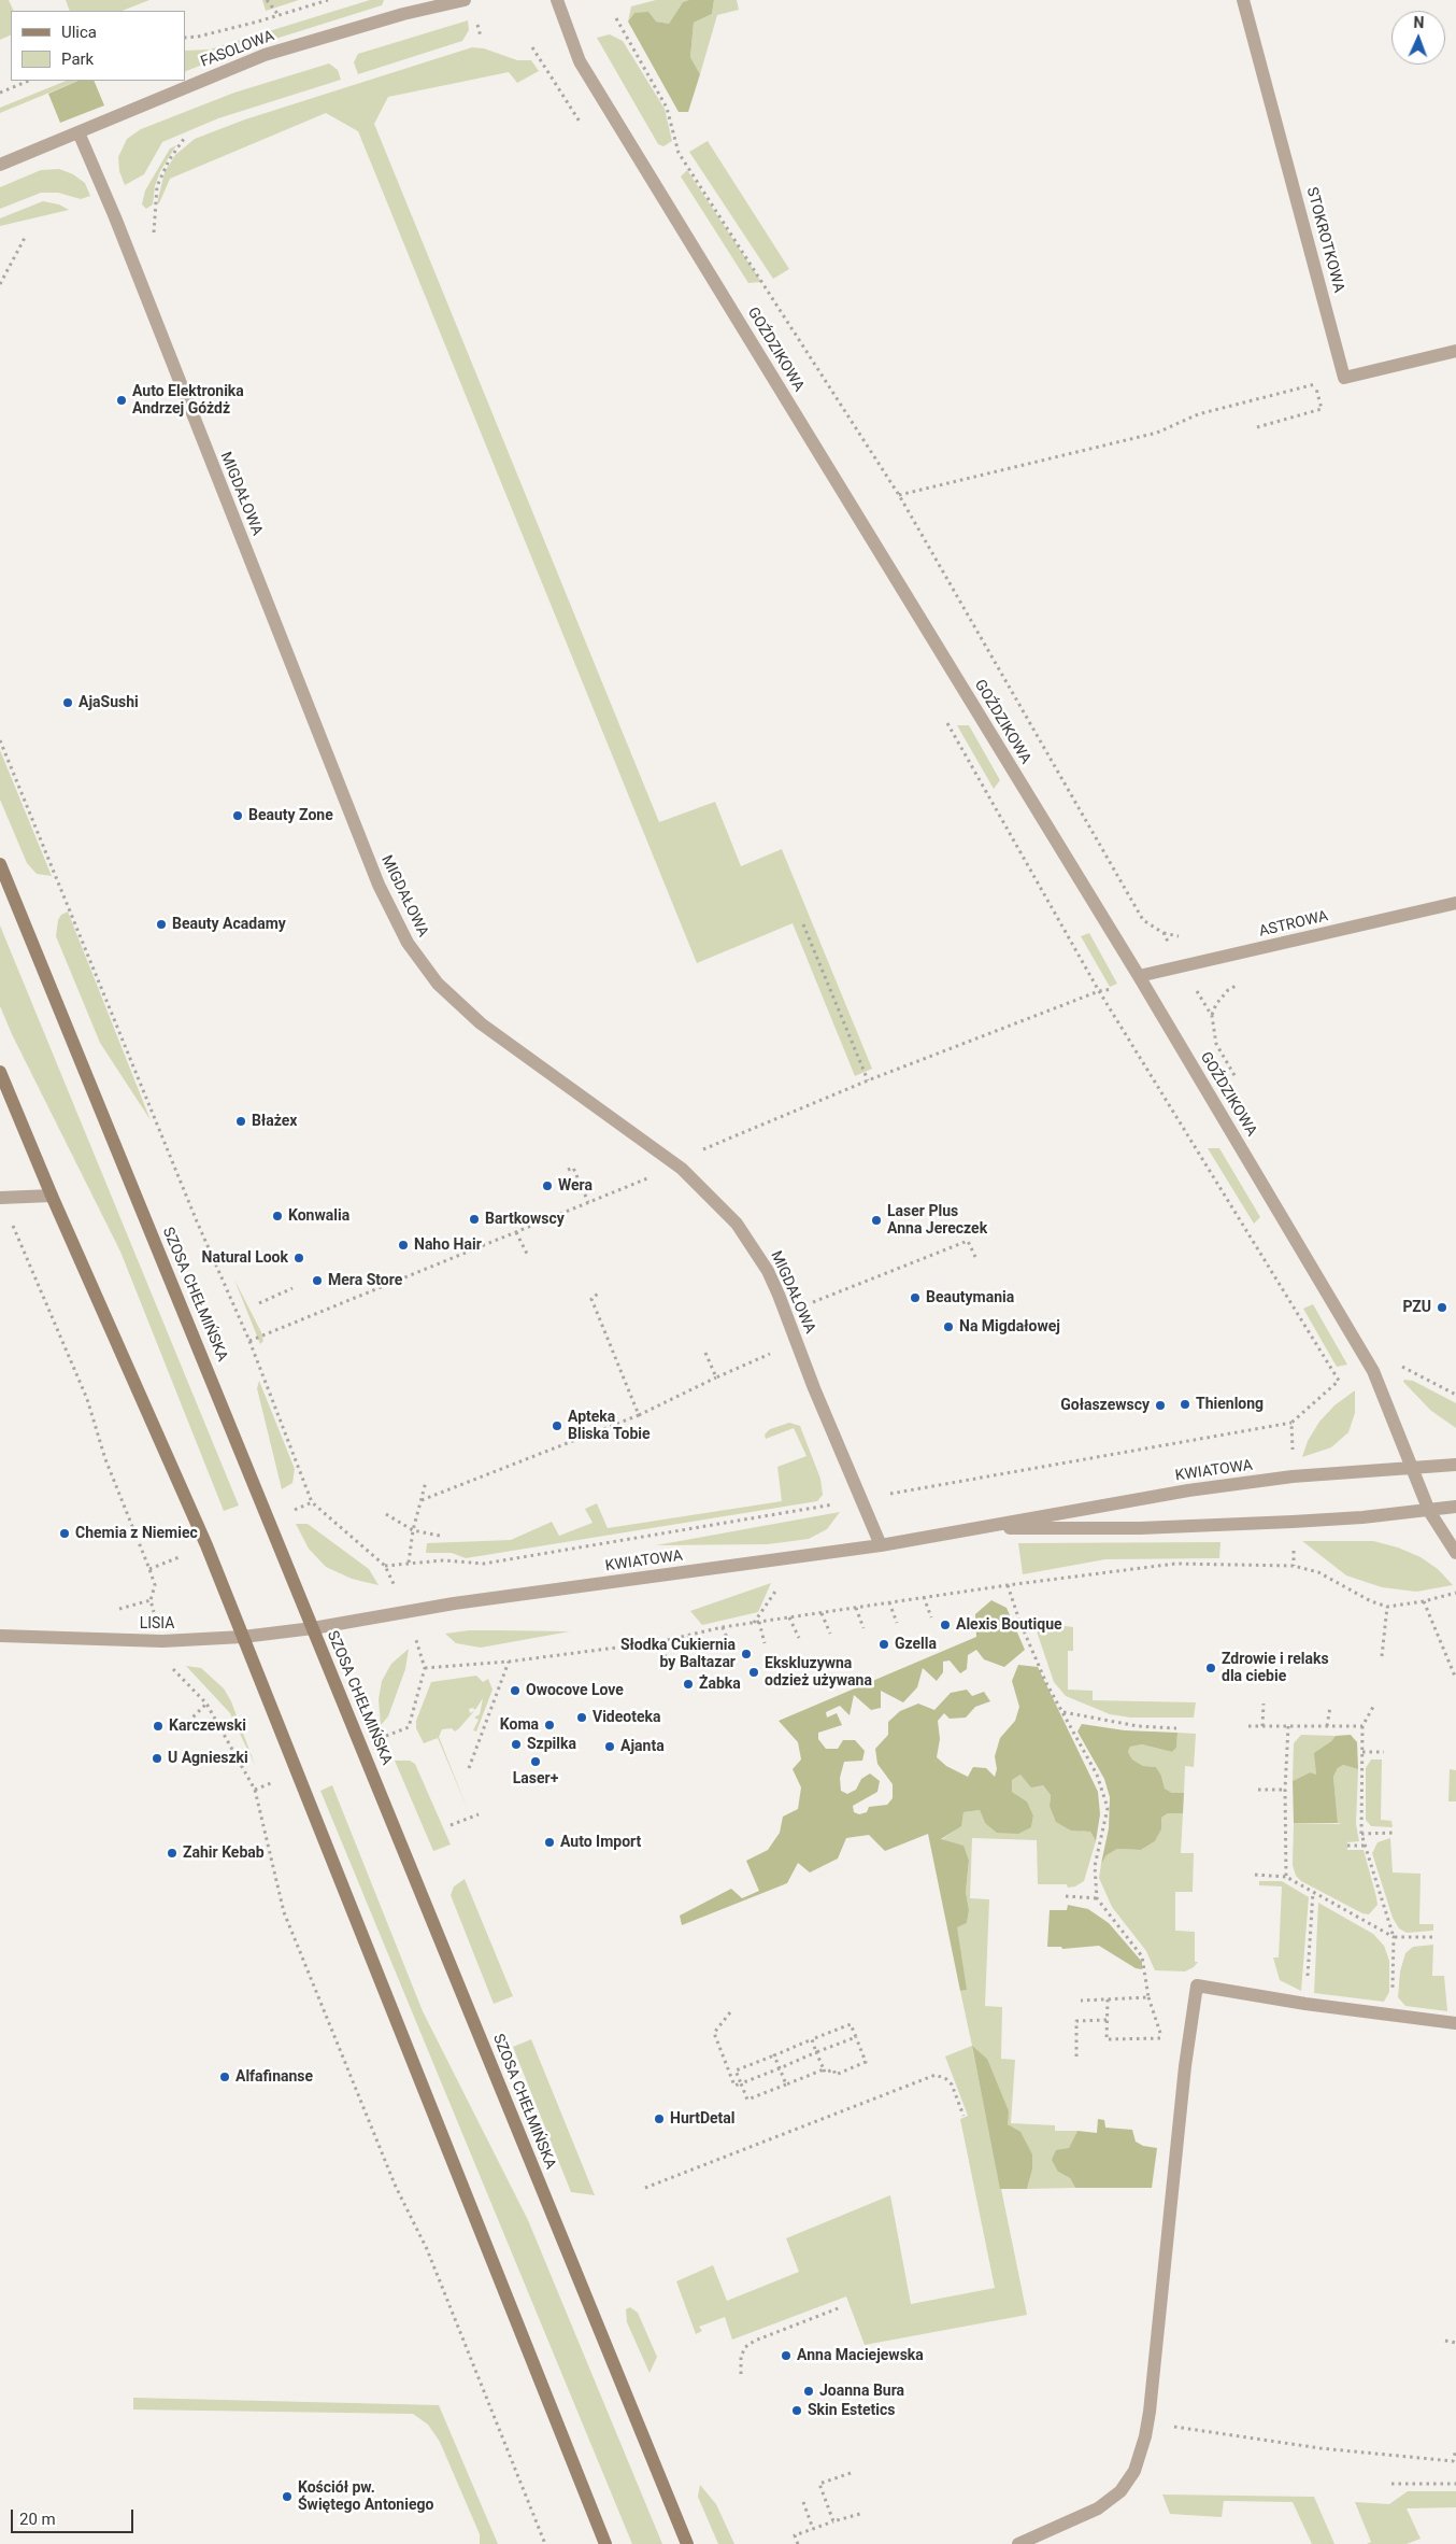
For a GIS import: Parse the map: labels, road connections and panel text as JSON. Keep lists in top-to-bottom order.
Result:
{
  "streets": {
    "main road": ["SZOSA CHEŁMIŃSKA"],
    "street": [
      "FASOLOWA",
      "STOKROTKOWA",
      "GOŹDZIKOWA",
      "MIGDAŁOWA",
      "ASTROWA",
      "KWIATOWA",
      "LISIA"
    ]
  },
  "crossings": [
    ["FASOLOWA", "MIGDAŁOWA"],
    ["GOŹDZIKOWA", "ASTROWA"],
    ["GOŹDZIKOWA", "KWIATOWA"],
    ["MIGDAŁOWA", "KWIATOWA"],
    ["SZOSA CHEŁMIŃSKA", "KWIATOWA"],
    ["SZOSA CHEŁMIŃSKA", "LISIA"],
    ["KWIATOWA", "LISIA"]
  ],
  "places": [
    "Auto Elektronika Andrzej Góżdż",
    "AjaSushi",
    "Beauty Zone",
    "Beauty Acadamy",
    "Błażex",
    "Wera",
    "Konwalia",
    "Bartkowscy",
    "Laser Plus Anna Jereczek",
    "Naho Hair",
    "Natural Look",
    "Mera Store",
    "Beautymania",
    "PZU",
    "Na Migdałowej",
    "Thienlong",
    "Gołaszewscy",
    "Apteka Bliska Tobie",
    "Chemia z Niemiec",
    "Alexis Boutique",
    "Gzella",
    "Słodka Cukiernia by Baltazar",
    "Zdrowie i relaks dla ciebie",
    "Ekskluzywna odzież używana",
    "Żabka",
    "Owocove Love",
    "Videoteka",
    "Koma",
    "Karczewski",
    "Szpilka",
    "Ajanta",
    "U Agnieszki",
    "Laser+",
    "Auto Import",
    "Zahir Kebab",
    "Alfafinanse",
    "HurtDetal",
    "Anna Maciejewska",
    "Joanna Bura",
    "Skin Estetics",
    "Kościół pw. Świętego Antoniego"
  ],
  "legend": ["Ulica", "Park"],
  "scale_bar": "20 m",
  "north": "top"
}
